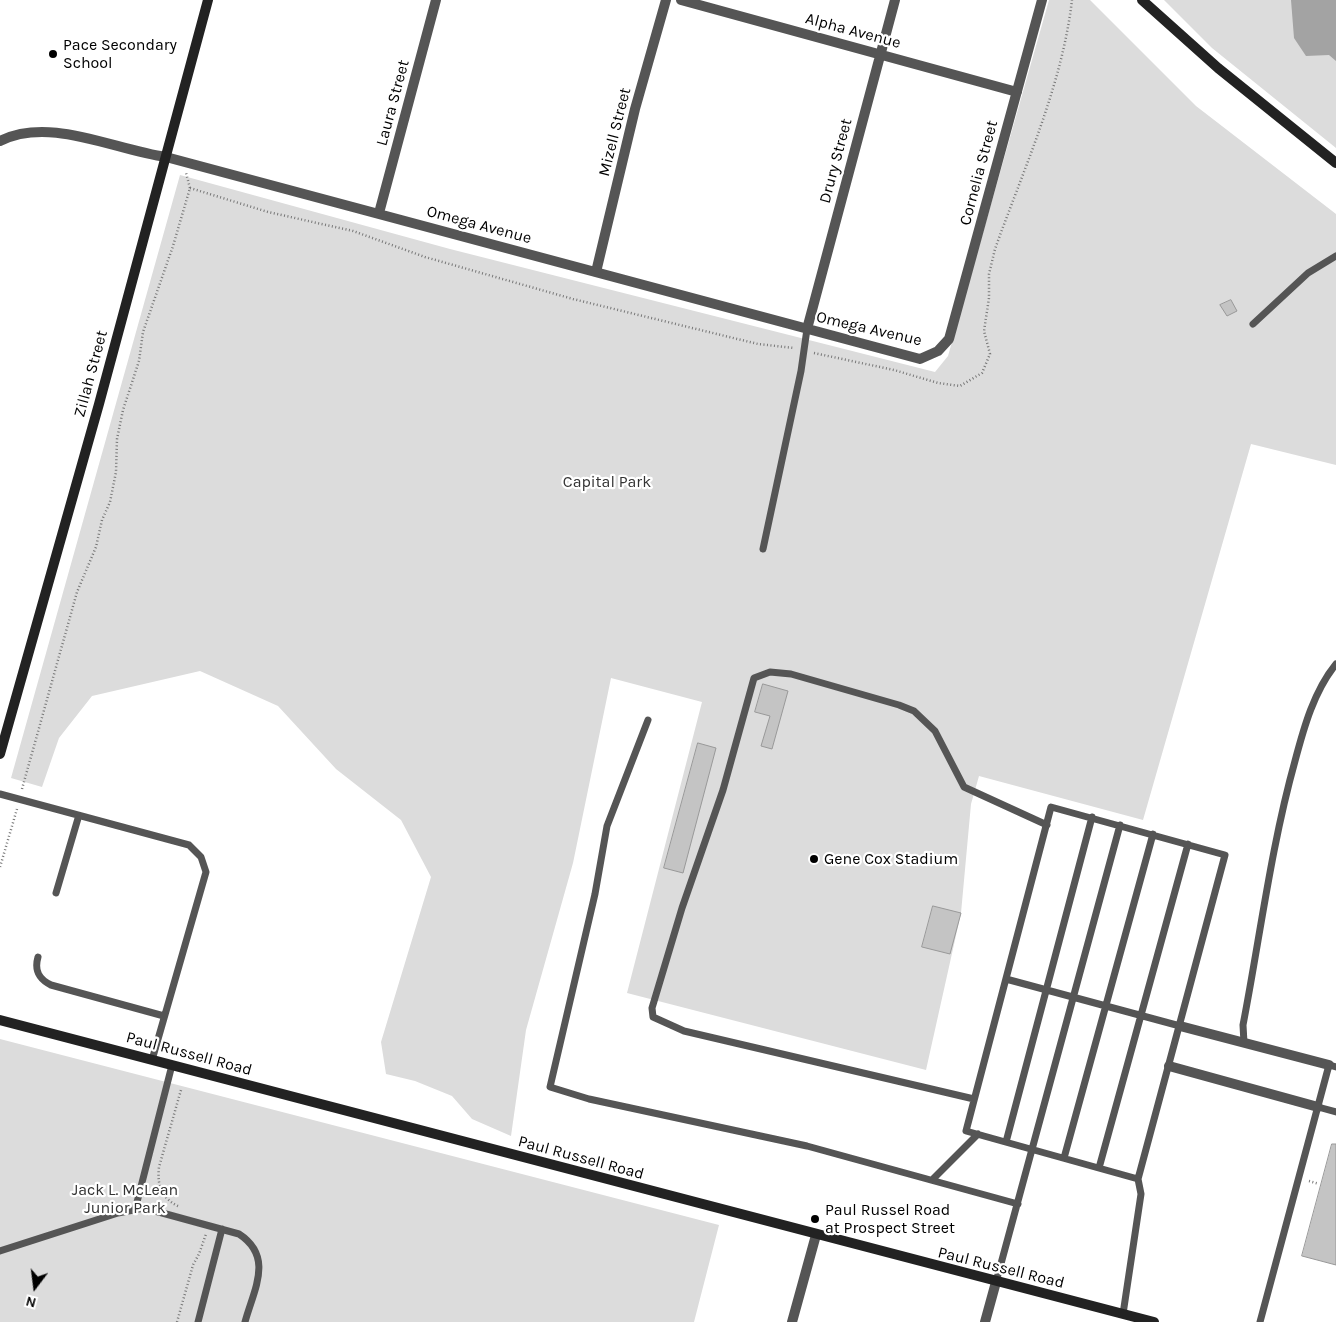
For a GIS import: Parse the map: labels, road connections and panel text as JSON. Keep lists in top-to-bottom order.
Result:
{
  "streets": {
    "street": [
      "Alpha Avenue",
      "Laura Street",
      "Mizell Street",
      "Drury Street",
      "Cornelia Street",
      "Omega Avenue",
      "Zillah Street",
      "Paul Russell Road"
    ]
  },
  "crossings": [
    ["Alpha Avenue", "Drury Street"],
    ["Alpha Avenue", "Cornelia Street"],
    ["Laura Street", "Omega Avenue"],
    ["Mizell Street", "Omega Avenue"],
    ["Drury Street", "Omega Avenue"],
    ["Cornelia Street", "Omega Avenue"],
    ["Omega Avenue", "Zillah Street"]
  ],
  "parks": ["Capital Park", "Jack L. McLean Junior Park"],
  "places": ["Pace Secondary School", "Gene Cox Stadium", "Paul Russel Road at Prospect Street"],
  "north": "bottom"
}
